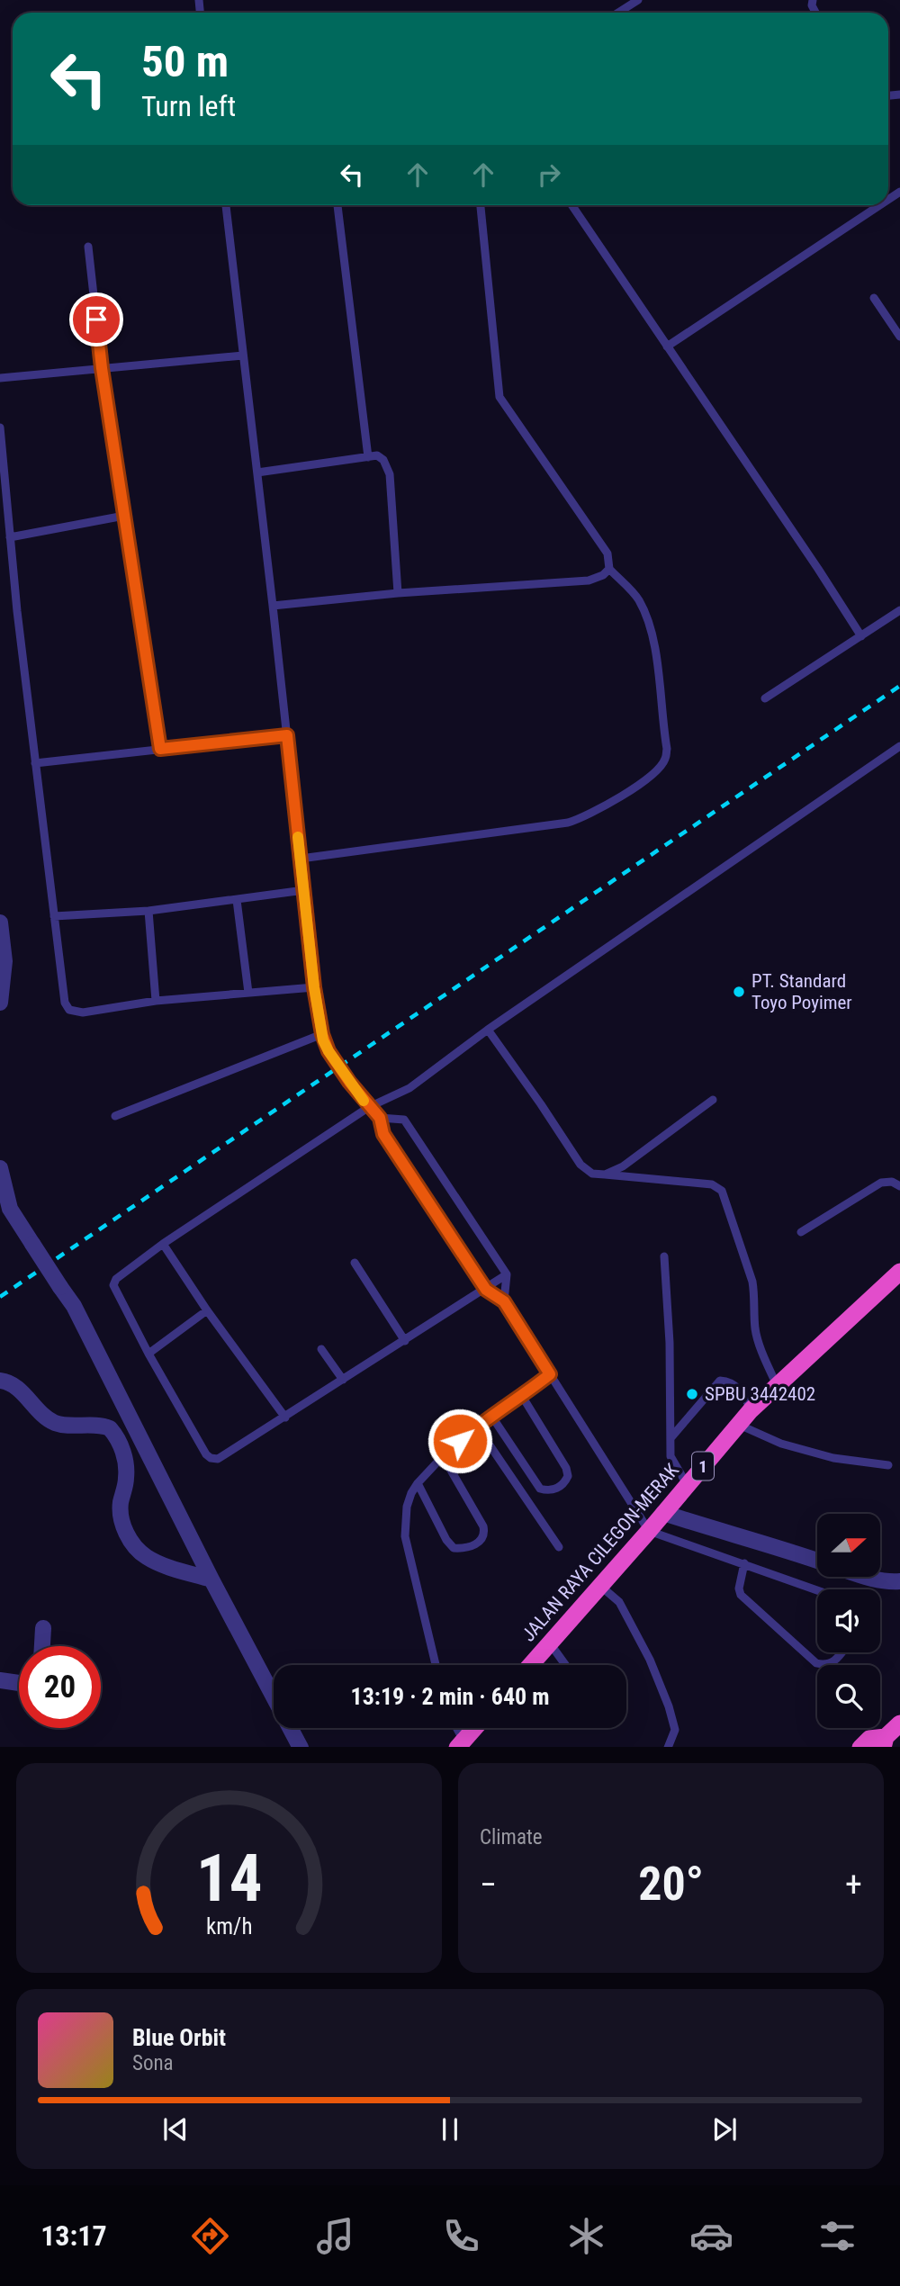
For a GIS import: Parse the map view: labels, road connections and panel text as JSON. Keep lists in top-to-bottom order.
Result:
{
  "streets": {
    "highway": ["1", "JALAN RAYA CILEGON-MERAK"]
  },
  "places": ["PT. Standard Toyo Poyimer", "SPBU 3442402"],
  "north": "right",
  "page": {
    "turn": ["50 m", "Turn left"],
    "limit": "20",
    "trip": "13:19 · 2 min · 640 m",
    "tile": "Climate",
    "heat": ["−", "20°", "+"],
    "song": ["Blue Orbit", "Sona"],
    "tabs": "13:17",
    "gauge": ["14", "km/h"]
  }
}
